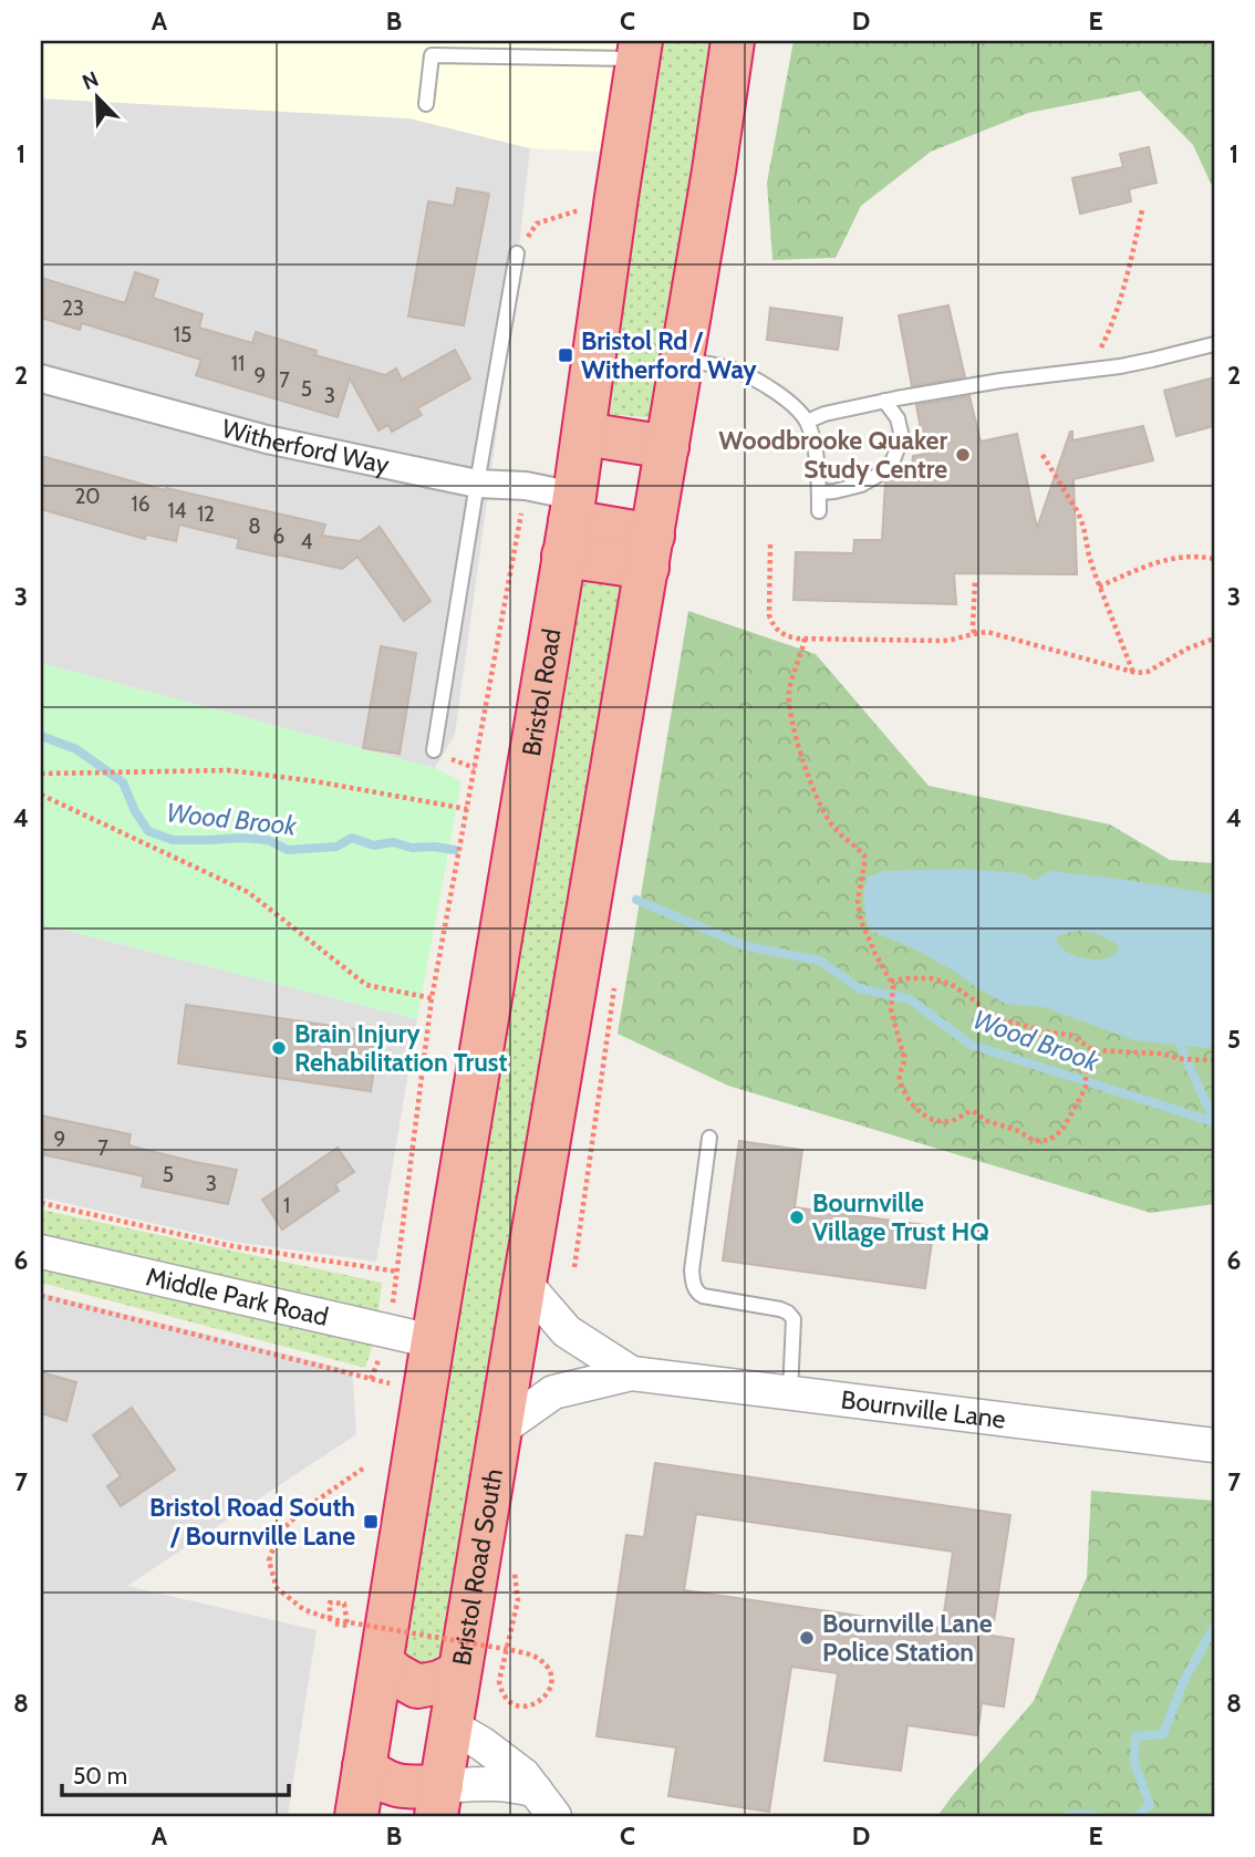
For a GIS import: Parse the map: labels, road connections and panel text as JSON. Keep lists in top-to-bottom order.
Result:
{
  "streets": {
    "highway": ["Bristol Road", "Bristol Road South"],
    "street": ["Witherford Way", "Middle Park Road", "Bournville Lane"]
  },
  "crossings": [
    ["Witherford Way", "Bristol Road"],
    ["Bristol Road", "Middle Park Road"],
    ["Bournville Lane", "Bristol Road South"]
  ],
  "water": ["Wood Brook"],
  "places": {
    "transit": ["Bristol Rd / Witherford Way", "Bristol Road South / Bournville Lane"],
    "other": [
      "Woodbrooke Quaker Study Centre",
      "Brain Injury Rehabilitation Trust",
      "Bournville Village Trust HQ",
      "Bournville Lane Police Station"
    ]
  },
  "house_numbers": [
    "23",
    "15",
    "11",
    "9",
    "7",
    "5",
    "3",
    "20",
    "16",
    "14",
    "12",
    "8",
    "6",
    "4",
    "9",
    "7",
    "5",
    "3",
    "1"
  ],
  "scale_bar": "50 m",
  "north": "top left",
  "grid": {
    "columns": [
      "A",
      "B",
      "C",
      "D",
      "E"
    ],
    "rows": [
      "1",
      "2",
      "3",
      "4",
      "5",
      "6",
      "7",
      "8"
    ]
  }
}
